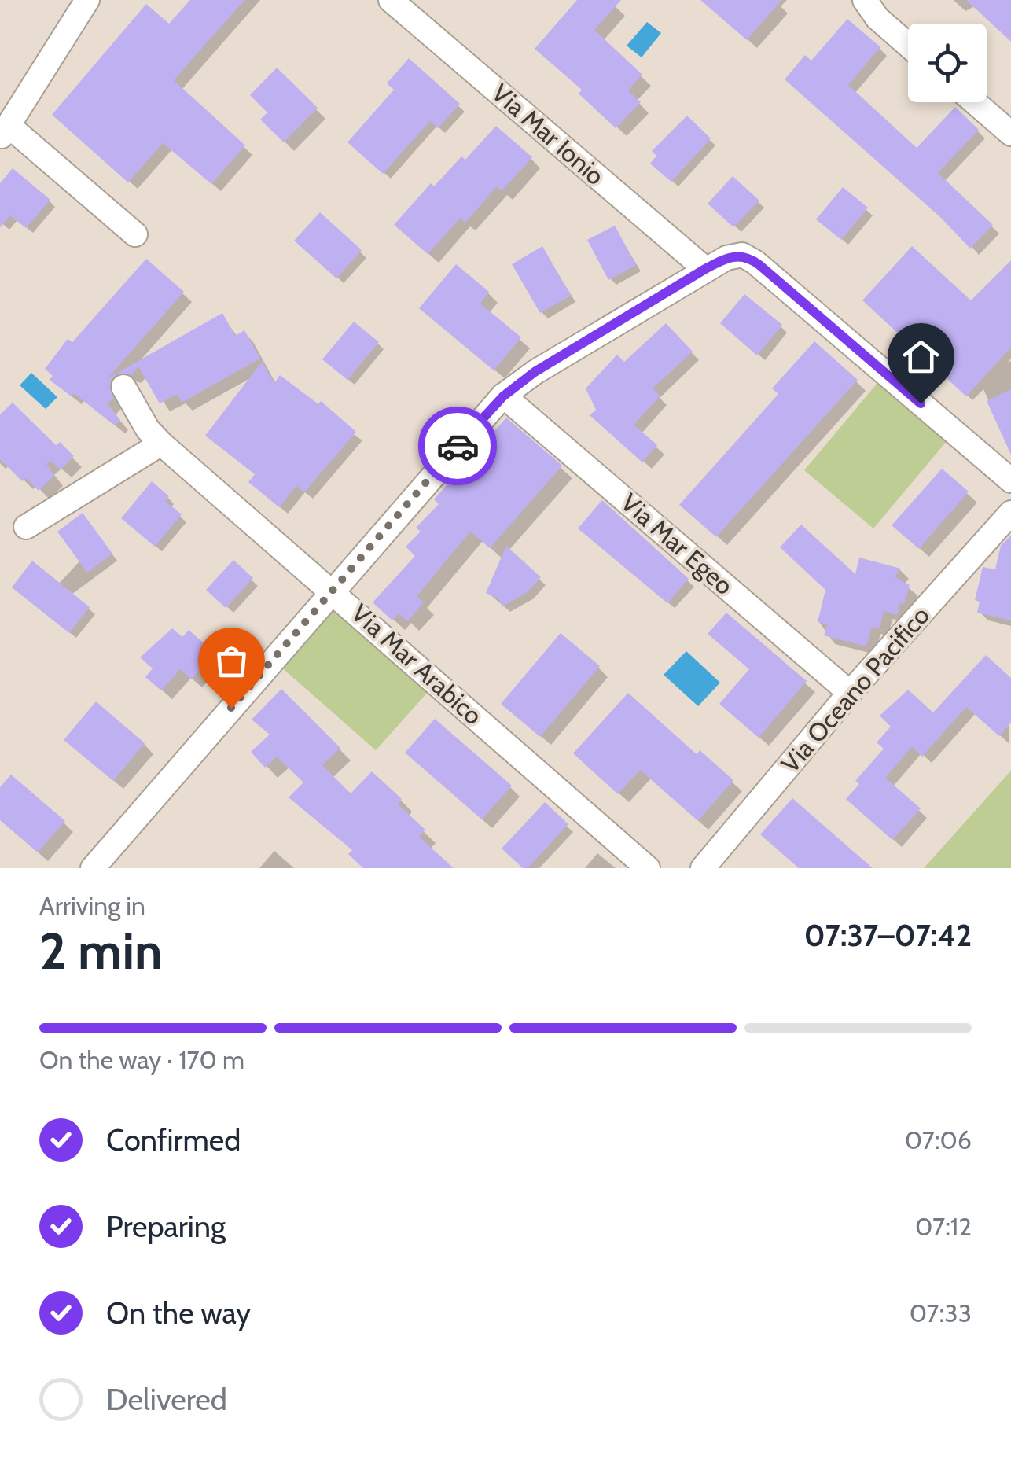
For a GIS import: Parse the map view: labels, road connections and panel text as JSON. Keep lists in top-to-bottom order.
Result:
{
  "streets": {
    "street": [
      "Via Mar Ionio",
      "Via Mar Egeo",
      "Via Mar Arabico",
      "Via Oceano Pacifico"
    ]
  },
  "crossings": [
    ["Via Mar Egeo", "Via Oceano Pacifico"]
  ],
  "page": {
    "heading": ["2 min", "Arriving in", "07:37–07:42"],
    "bar": "On the way · 170 m",
    "list": [
      ["Confirmed", "07:06"],
      ["Preparing", "07:12"],
      ["On the way", "07:33"],
      "Delivered"
    ]
  }
}
